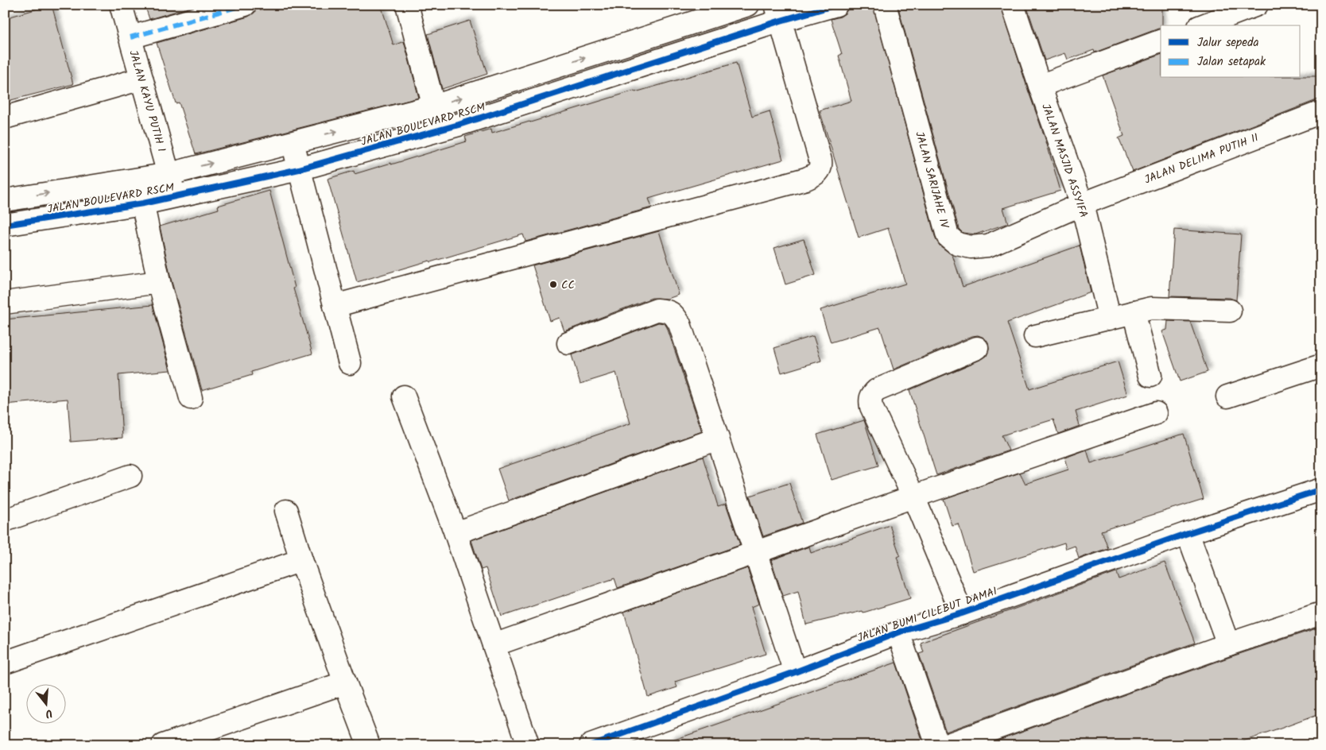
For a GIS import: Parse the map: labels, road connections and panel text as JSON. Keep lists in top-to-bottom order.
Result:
{
  "streets": {
    "street": [
      "JALAN KAYU PUTIH I",
      "JALAN BOULEVARD RSCM",
      "JALAN DELIMA PUTIH II",
      "JALAN MASJID ASSYIFA",
      "JALAN SARIJAHE IV",
      "JALAN BUMI CILEBUT DAMAI"
    ]
  },
  "crossings": [
    ["JALAN KAYU PUTIH I", "JALAN BOULEVARD RSCM"],
    ["JALAN DELIMA PUTIH II", "JALAN MASJID ASSYIFA"],
    ["JALAN DELIMA PUTIH II", "JALAN SARIJAHE IV"],
    ["JALAN MASJID ASSYIFA", "JALAN SARIJAHE IV"]
  ],
  "places": ["CC"],
  "legend": ["Jalur sepeda", "Jalan setapak"],
  "north": "bottom"
}
